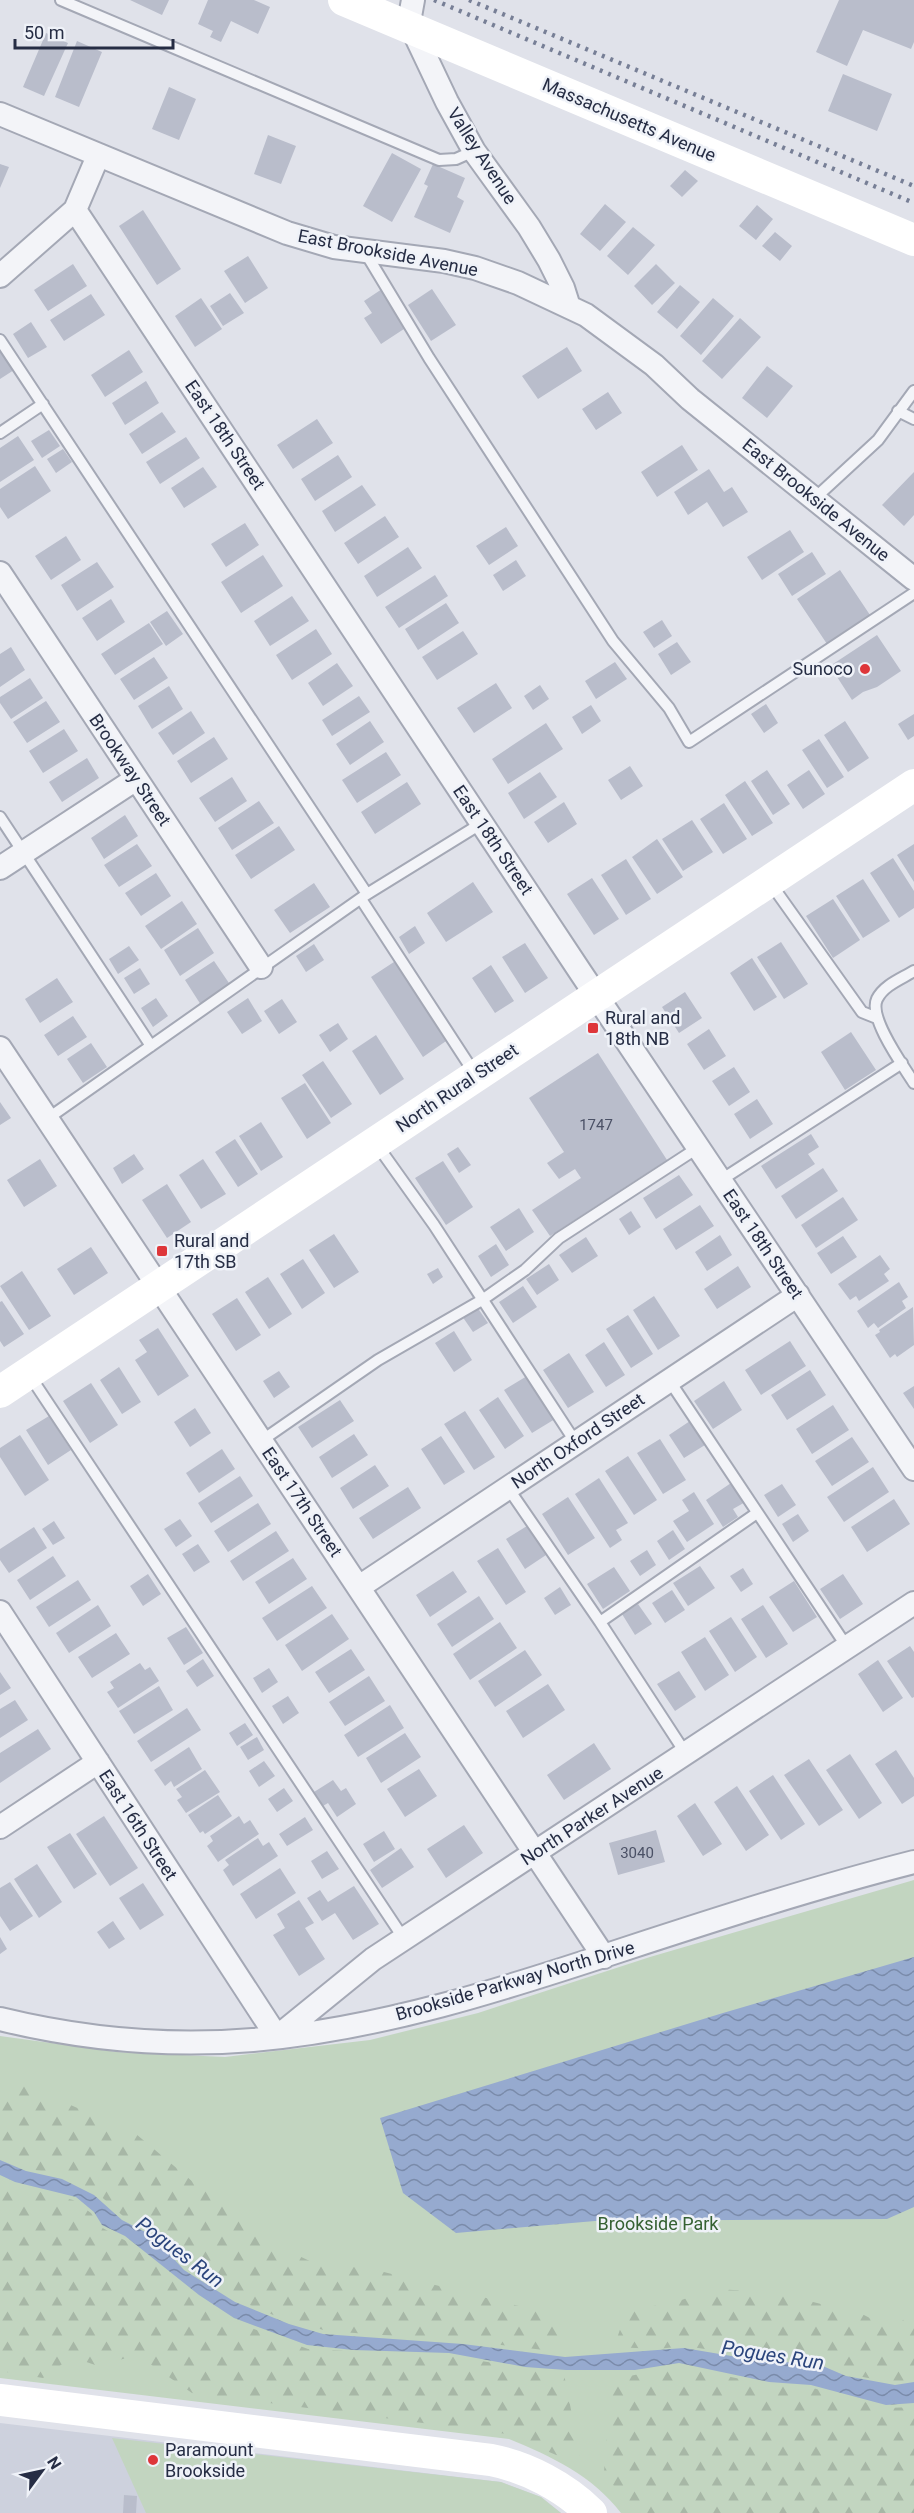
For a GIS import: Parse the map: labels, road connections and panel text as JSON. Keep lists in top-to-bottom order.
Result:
{
  "streets": {
    "main road": ["Massachusetts Avenue", "North Rural Street"],
    "street": [
      "Valley Avenue",
      "East Brookside Avenue",
      "East 18th Street",
      "Brookway Street",
      "North Oxford Street",
      "East 17th Street",
      "North Parker Avenue",
      "East 16th Street",
      "Brookside Parkway North Drive"
    ]
  },
  "crossings": [
    ["Massachusetts Avenue", "Valley Avenue"],
    ["Valley Avenue", "East Brookside Avenue"],
    ["East 18th Street", "North Rural Street"],
    ["East 18th Street", "North Oxford Street"],
    ["North Rural Street", "East 17th Street"],
    ["North Oxford Street", "East 17th Street"],
    ["East 17th Street", "North Parker Avenue"],
    ["East 17th Street", "Brookside Parkway North Drive"],
    ["North Parker Avenue", "East 16th Street"],
    ["North Parker Avenue", "Brookside Parkway North Drive"],
    ["East 16th Street", "Brookside Parkway North Drive"]
  ],
  "water": ["Pogues Run"],
  "parks": ["Brookside Park"],
  "places": {
    "other": ["Sunoco", "Paramount Brookside"],
    "transit": ["Rural and 18th NB", "Rural and 17th SB"]
  },
  "house_numbers": ["1747", "3040"],
  "scale_bar": "50 m",
  "north": "top right"
}
